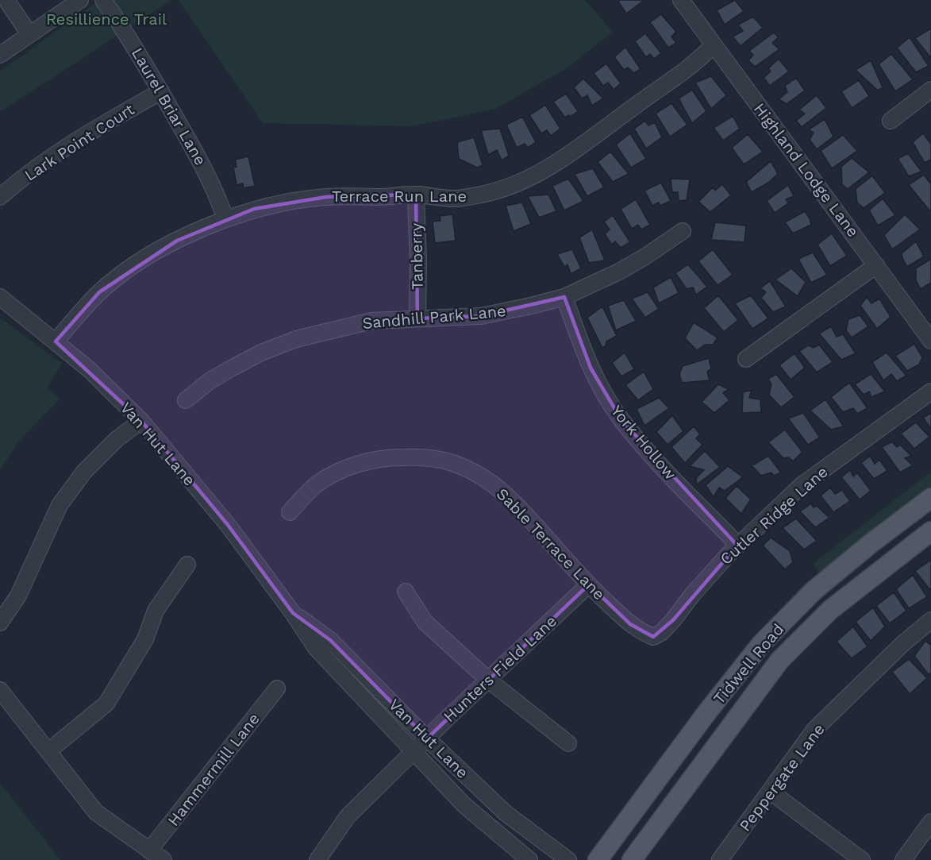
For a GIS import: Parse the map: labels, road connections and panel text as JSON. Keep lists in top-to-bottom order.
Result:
{
  "streets": {
    "main road": ["Tidwell Road"],
    "street": [
      "Laurel Briar Lane",
      "Lark Point Court",
      "Highland Lodge Lane",
      "Terrace Run Lane",
      "Tanberry",
      "Sandhill Park Lane",
      "York Hollow",
      "Van Hut Lane",
      "Cutler Ridge Lane",
      "Sable Terrace Lane",
      "Hunters Field Lane",
      "Hammermill Lane",
      "Peppergate Lane"
    ]
  },
  "crossings": [
    ["Laurel Briar Lane", "Lark Point Court"],
    ["Laurel Briar Lane", "Terrace Run Lane"],
    ["Highland Lodge Lane", "Terrace Run Lane"],
    ["Terrace Run Lane", "Tanberry"],
    ["Terrace Run Lane", "Van Hut Lane"],
    ["Tanberry", "Sandhill Park Lane"],
    ["Sandhill Park Lane", "York Hollow"],
    ["York Hollow", "Cutler Ridge Lane"],
    ["Van Hut Lane", "Hunters Field Lane"],
    ["Cutler Ridge Lane", "Sable Terrace Lane"],
    ["Sable Terrace Lane", "Hunters Field Lane"]
  ],
  "parks": ["Resillience Trail"]
}
